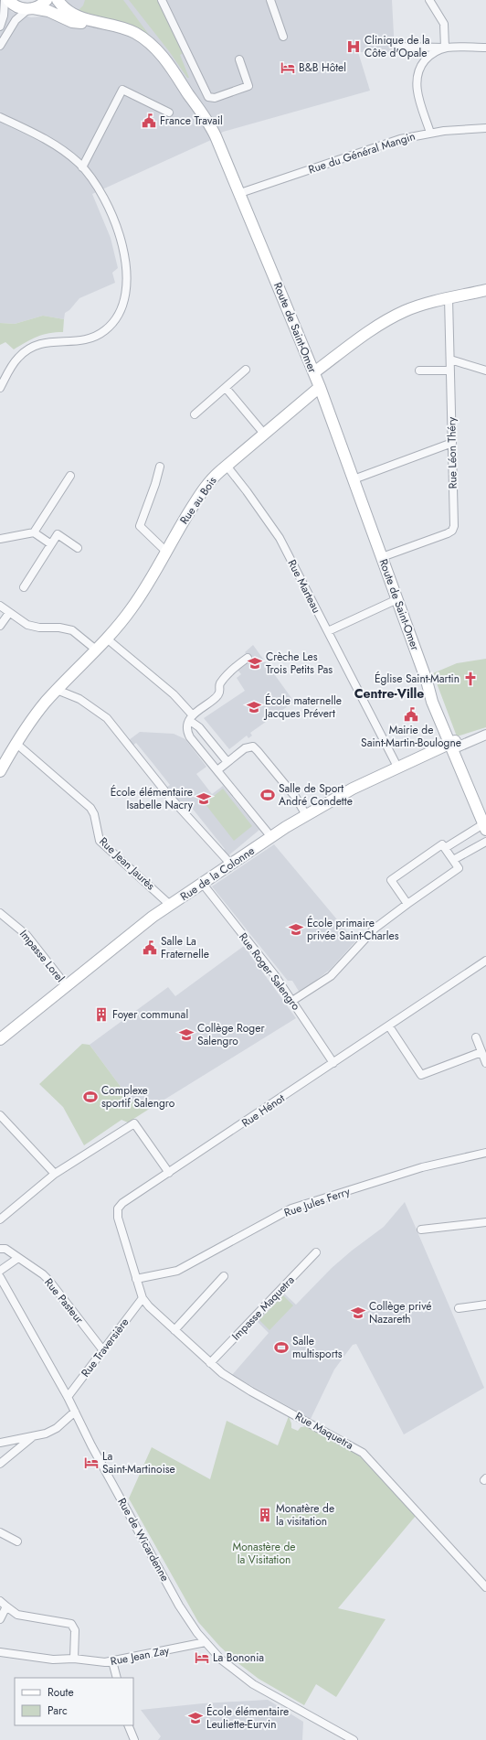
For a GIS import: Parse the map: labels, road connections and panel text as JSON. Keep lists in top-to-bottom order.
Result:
{
  "streets": {
    "main road": ["Route de Saint-Omer", "Rue au Bois", "Rue de la Colonne"],
    "street": [
      "Rue du Général Mangin",
      "Rue Léon Théry",
      "Rue Marteau",
      "Rue Jean Jaurès",
      "Impasse Lorel",
      "Rue Roger Salengro",
      "Rue Hénot",
      "Rue Jules Ferry",
      "Rue Pasteur",
      "Impasse Maquetra",
      "Rue Traversière",
      "Rue Maquetra",
      "Rue de Wicardenne",
      "Rue Jean Zay"
    ]
  },
  "crossings": [
    ["Rue du Général Mangin", "Route de Saint-Omer"],
    ["Route de Saint-Omer", "Rue Léon Théry"],
    ["Route de Saint-Omer", "Rue au Bois"],
    ["Route de Saint-Omer", "Rue de la Colonne"],
    ["Rue au Bois", "Rue Marteau"],
    ["Rue au Bois", "Rue Jean Jaurès"],
    ["Rue Marteau", "Rue de la Colonne"],
    ["Rue Jean Jaurès", "Rue de la Colonne"],
    ["Rue de la Colonne", "Impasse Lorel"],
    ["Rue de la Colonne", "Rue Roger Salengro"],
    ["Rue Roger Salengro", "Rue Hénot"],
    ["Rue Hénot", "Rue Jules Ferry"],
    ["Rue Hénot", "Rue Traversière"],
    ["Rue Hénot", "Rue Maquetra"],
    ["Rue Pasteur", "Rue Traversière"],
    ["Impasse Maquetra", "Rue Maquetra"],
    ["Rue Traversière", "Rue Maquetra"],
    ["Rue Traversière", "Rue de Wicardenne"],
    ["Rue de Wicardenne", "Rue Jean Zay"]
  ],
  "districts": ["Centre-Ville"],
  "parks": ["Monastère de la Visitation"],
  "places": {
    "hospital": ["Clinique de la Côte d'Opale"],
    "hotel": ["B&B Hôtel", "La Saint-Martinoise", "La Bononia"],
    "public building": ["France Travail", "Mairie de Saint-Martin-Boulogne", "Salle La Fraternelle"],
    "school or university": [
      "Crèche Les Trois Petits Pas",
      "École maternelle Jacques Prévert",
      "École élémentaire Isabelle Nacry",
      "École primaire privée Saint-Charles",
      "Collège Roger Salengro",
      "Collège privé Nazareth",
      "École élémentaire Leuliette-Eurvin"
    ],
    "church": ["Église Saint-Martin"],
    "sports": ["Salle de Sport André Condette", "Complexe sportif Salengro", "Salle multisports"],
    "building": ["Foyer communal", "Monatère de la visitation"]
  },
  "legend": ["Route", "Parc"]
}
